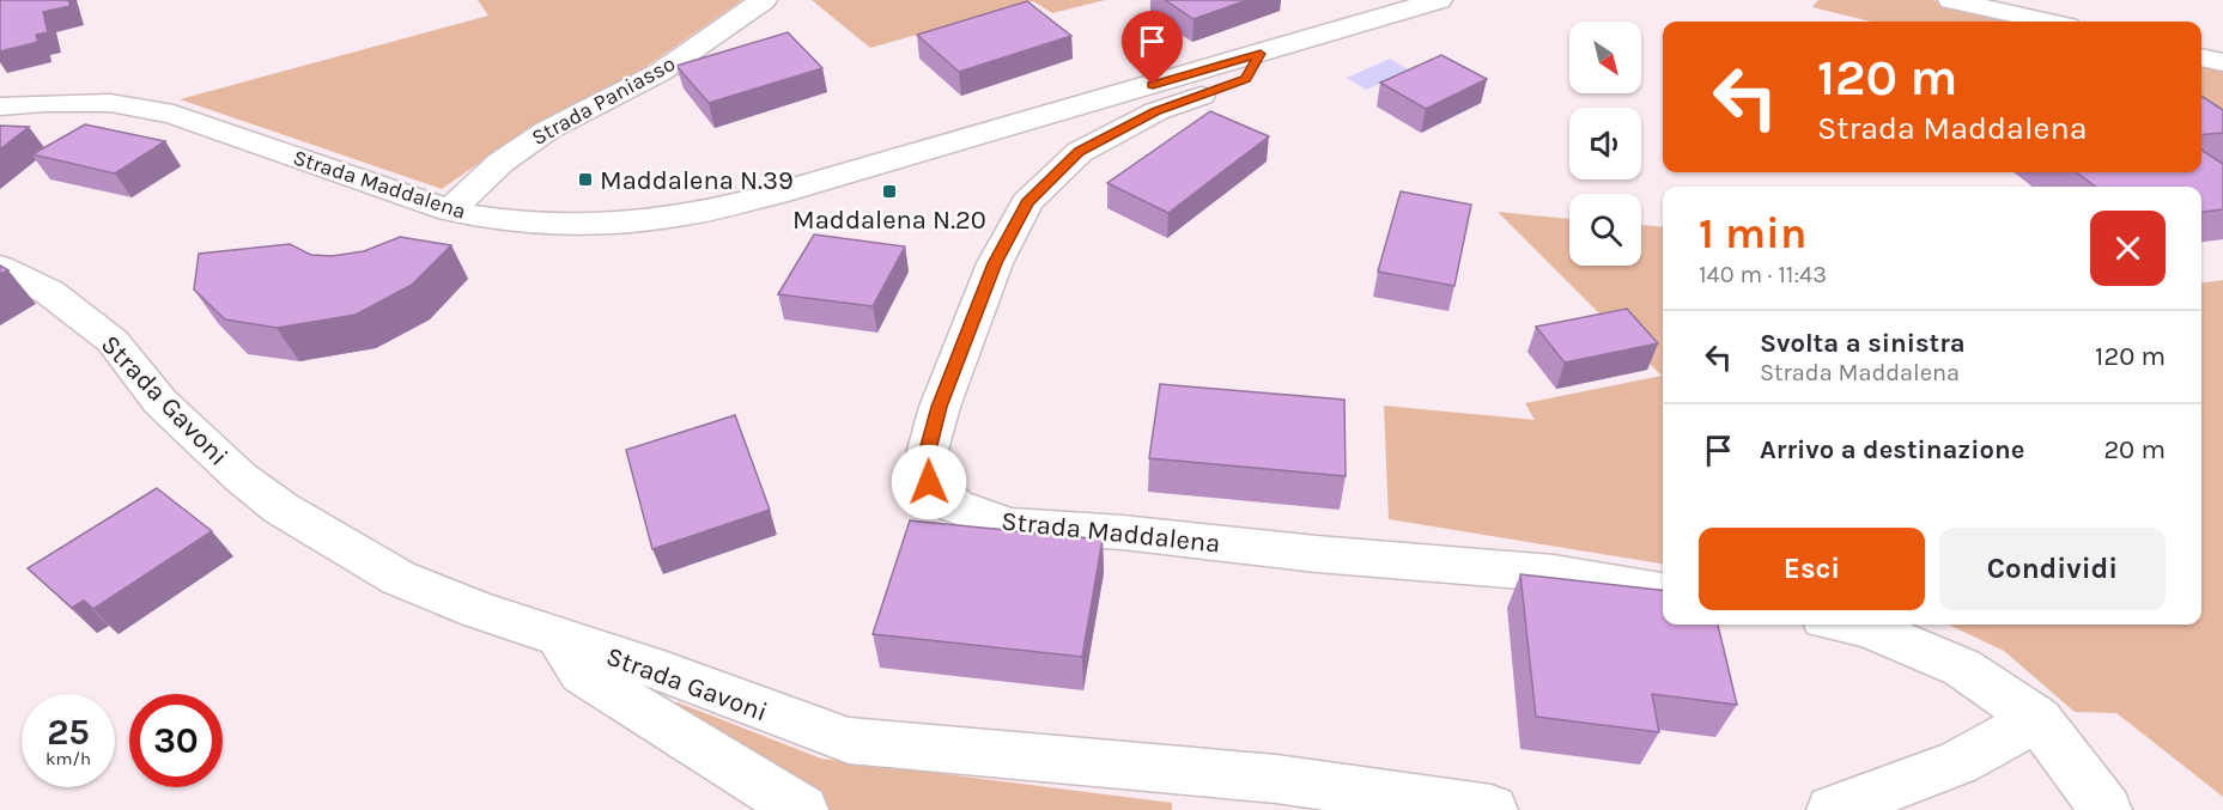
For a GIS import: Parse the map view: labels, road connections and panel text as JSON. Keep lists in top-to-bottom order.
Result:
{
  "streets": {
    "street": ["Strada Paniasso", "Strada Maddalena", "Strada Gavoni"]
  },
  "crossings": [
    ["Strada Paniasso", "Strada Maddalena"]
  ],
  "places": {
    "transit": ["Maddalena N.39", "Maddalena N.20"]
  },
  "north": "bottom right",
  "page": {
    "turn": ["120 m", "Strada Maddalena"],
    "heading": ["1 min", "140 m · 11:43"],
    "list": [
      {
        "name": "Svolta a sinistra",
        "note": "Strada Maddalena",
        "value": "120 m"
      },
      {
        "name": "Arrivo a destinazione",
        "value": "20 m"
      }
    ],
    "buttons": ["Esci", "Condividi"],
    "speed": "25 km/h",
    "limit": "30"
  }
}
